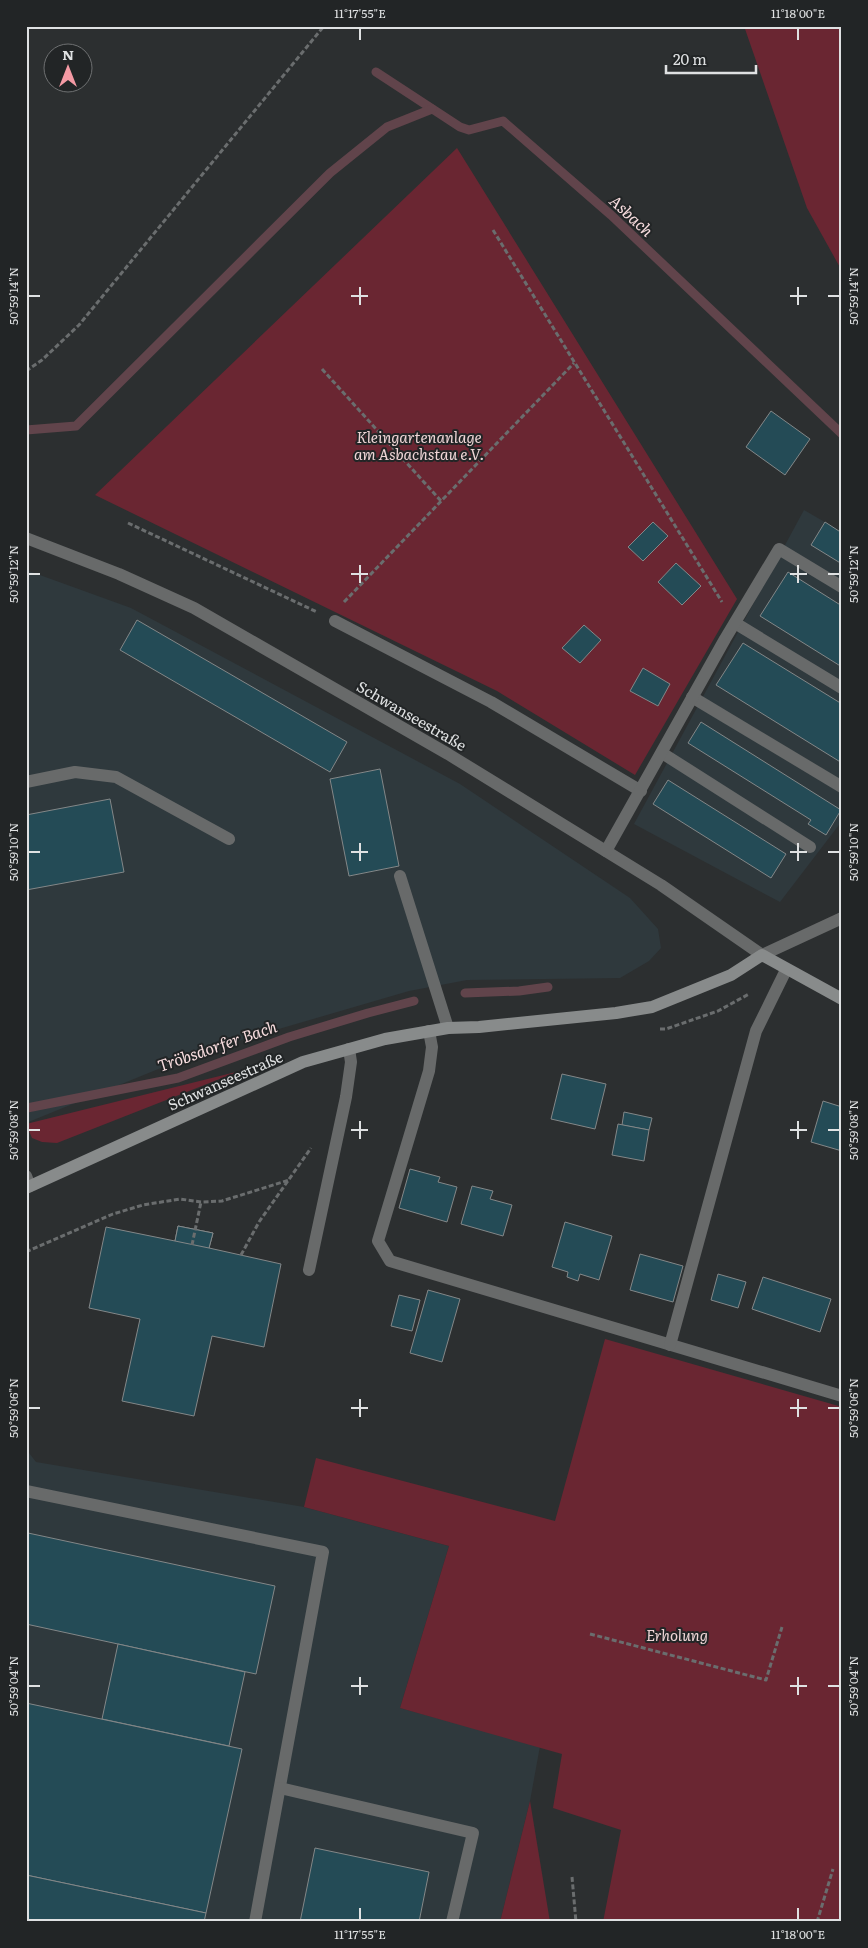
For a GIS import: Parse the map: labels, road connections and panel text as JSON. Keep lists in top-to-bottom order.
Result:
{
  "streets": {
    "street": ["Schwanseestraße"]
  },
  "water": ["Asbach", "Tröbsdorfer Bach"],
  "parks": ["Kleingartenanlage am Asbachstau e.V.", "Erholung"],
  "scale_bar": "20 m",
  "north": "top",
  "coordinates": [
    "11°17'55\"E",
    "11°18'00\"E",
    "50°59'14\"N",
    "50°59'12\"N",
    "50°59'10\"N",
    "50°59'08\"N",
    "50°59'06\"N",
    "50°59'04\"N"
  ]
}
